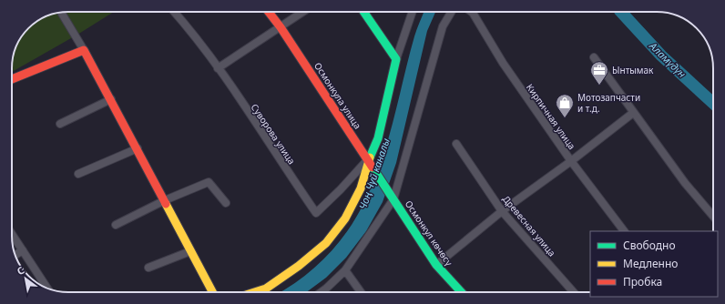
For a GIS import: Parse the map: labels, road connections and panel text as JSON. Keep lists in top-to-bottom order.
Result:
{
  "streets": {
    "street": [
      "Осмонкула улица",
      "Кирпичная улица",
      "Суворова улица",
      "Древесная улица",
      "Осмонкул көчөсү"
    ]
  },
  "crossings": [
    ["Осмонкула улица", "Суворова улица"],
    ["Осмонкула улица", "Осмонкул көчөсү"]
  ],
  "water": ["Аламүдүн", "Чоң Чүй каналы"],
  "places": {
    "office": ["Ынтымак"],
    "shop": ["Мотозапчасти и т.д."]
  },
  "legend": ["Свободно", "Медленно", "Пробка"],
  "north": "top left"
}
